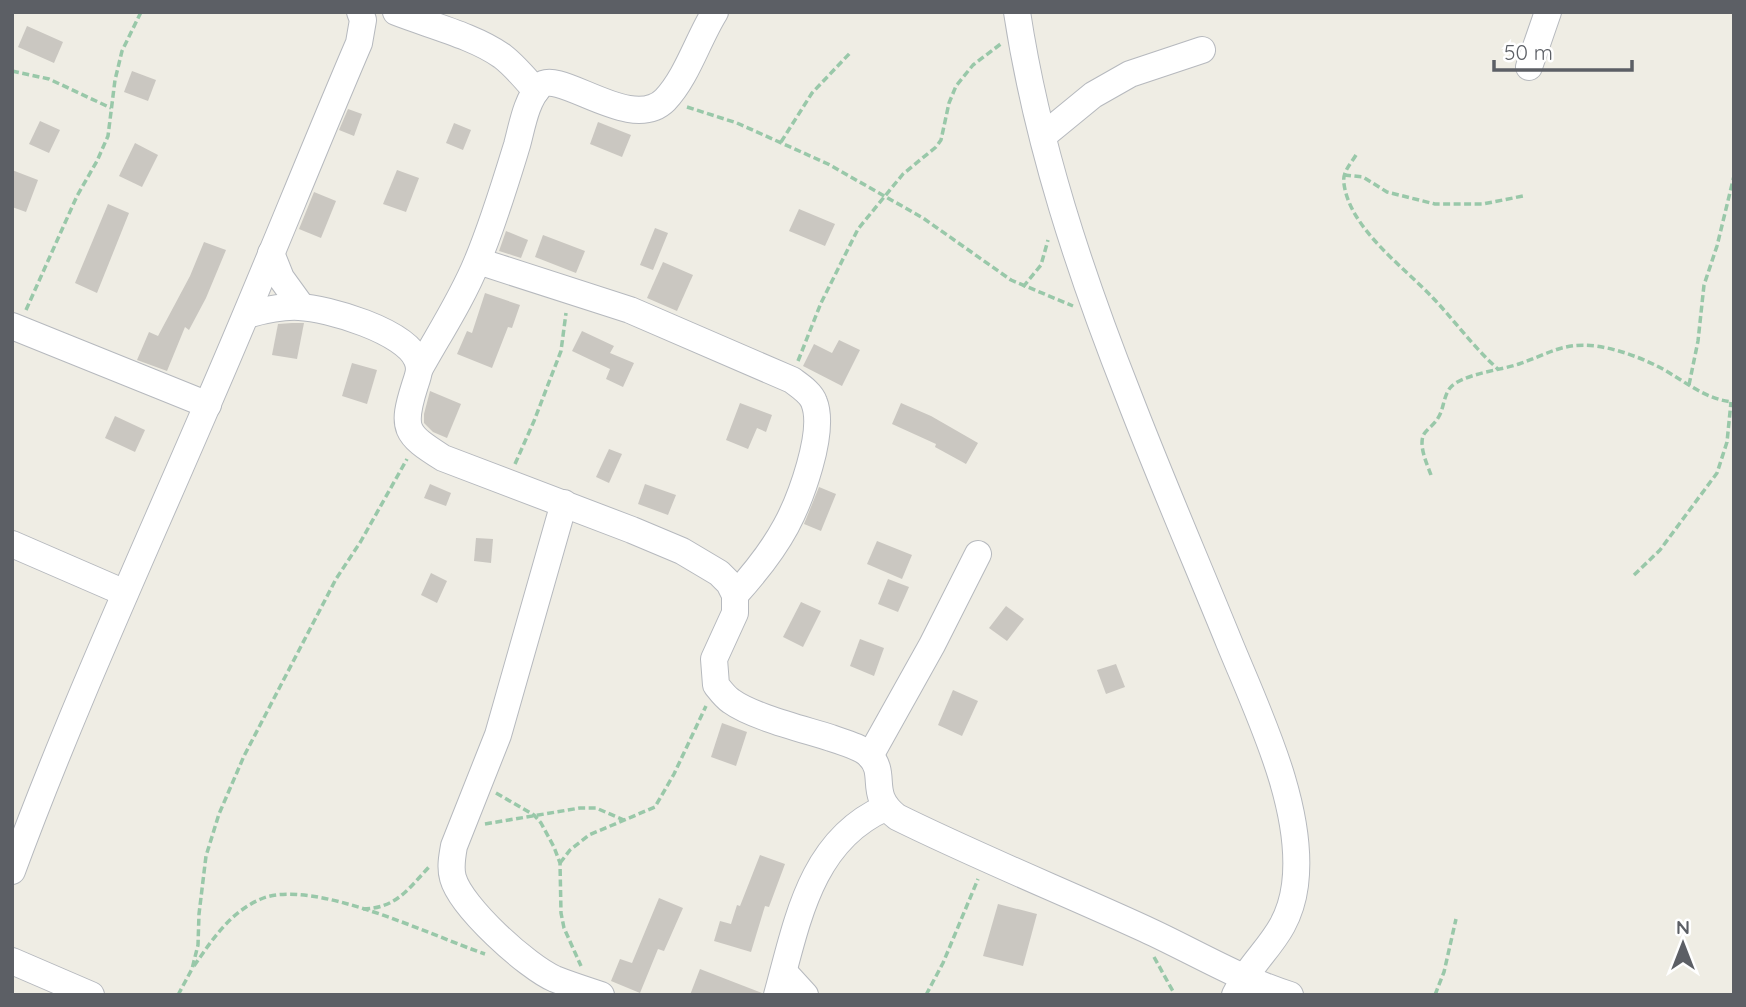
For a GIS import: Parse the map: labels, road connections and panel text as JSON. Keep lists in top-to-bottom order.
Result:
{
  "scale_bar": "50 m",
  "north": "top"
}
